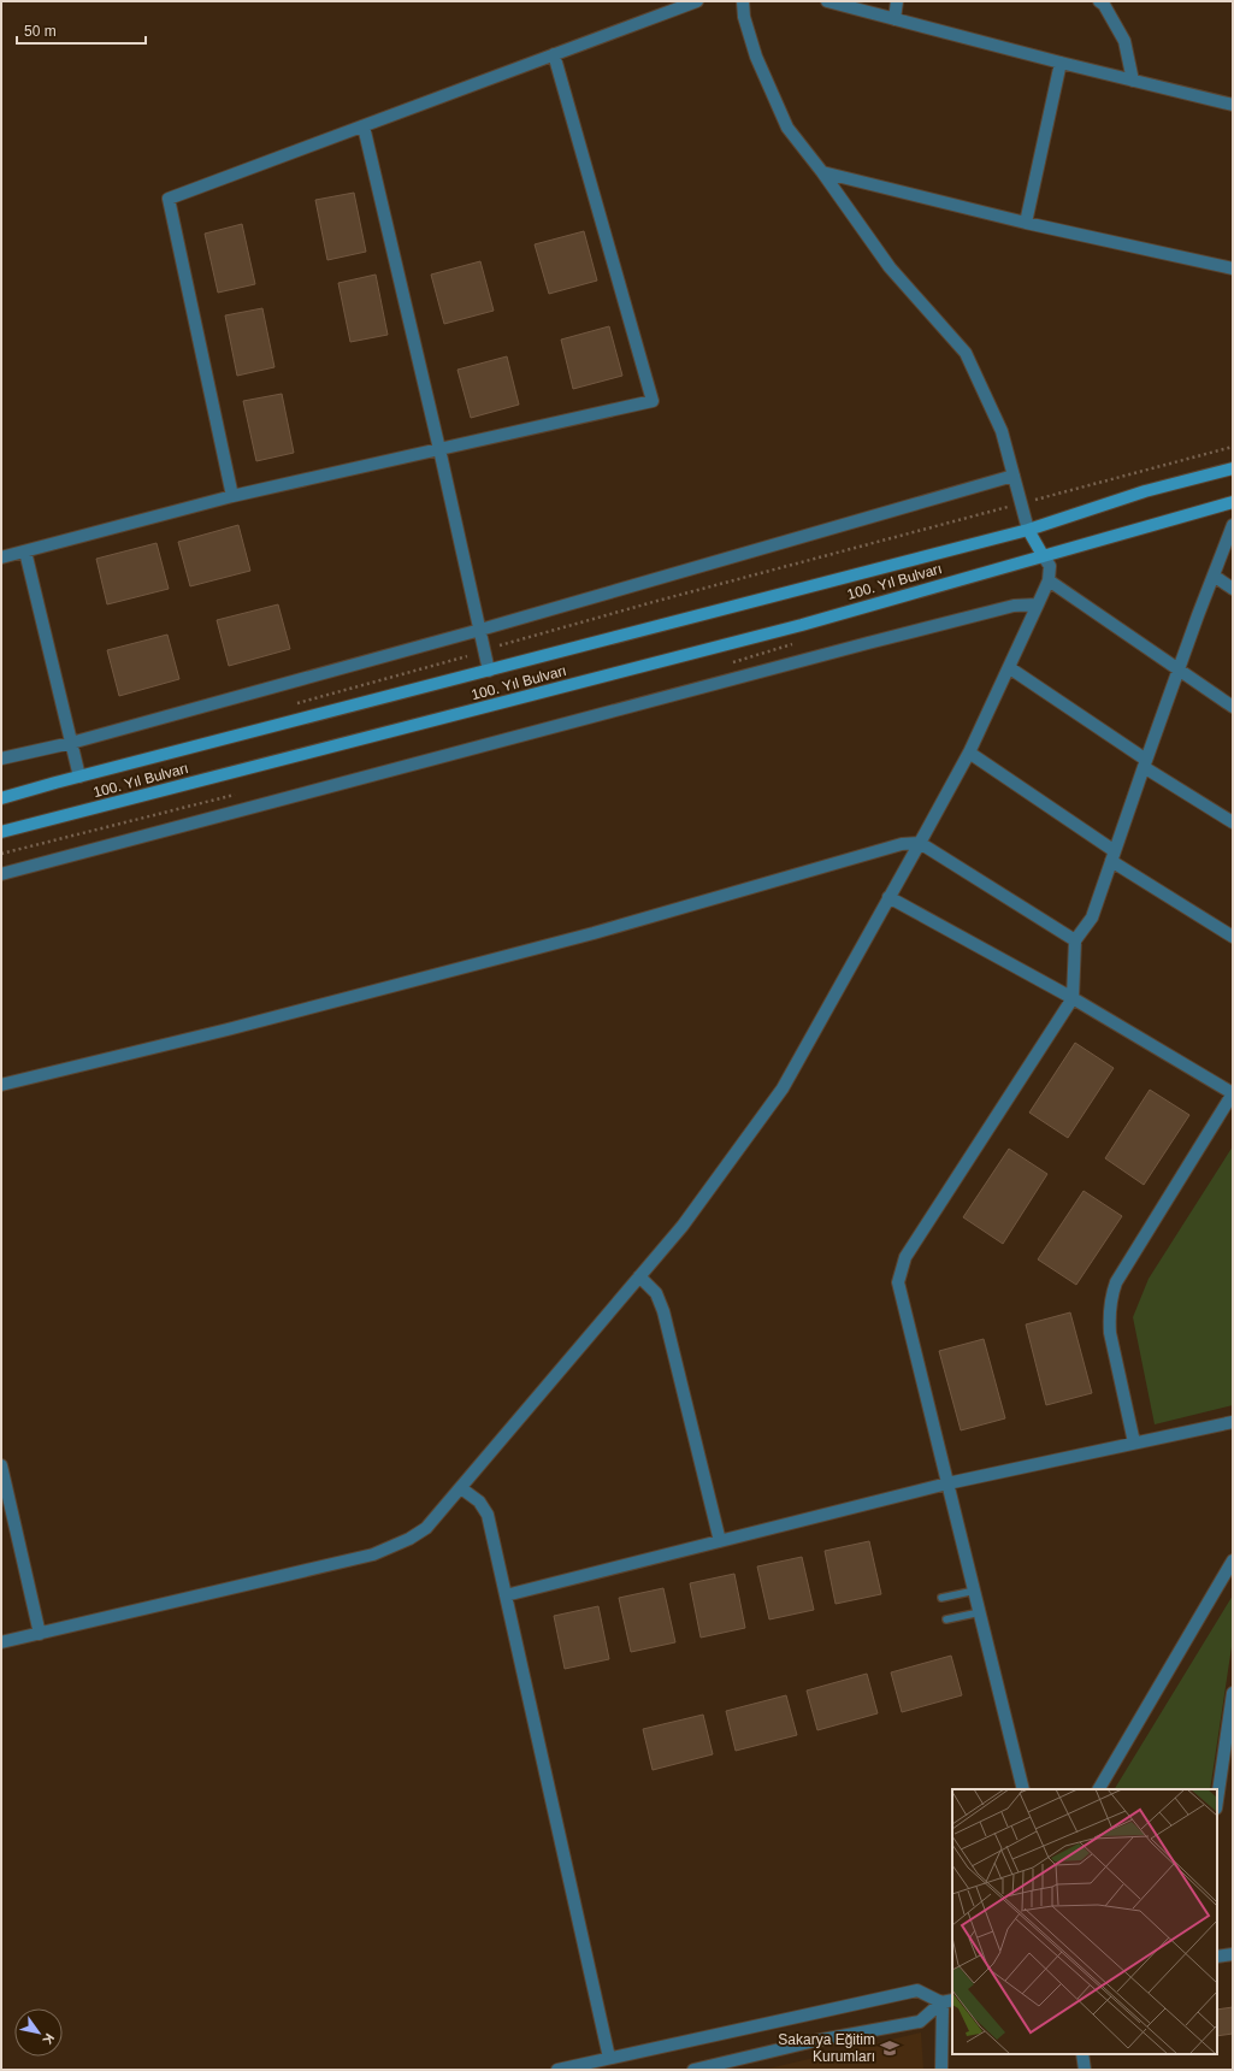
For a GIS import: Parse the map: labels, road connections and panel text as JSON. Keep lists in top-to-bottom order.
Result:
{
  "streets": {
    "main road": ["100. Yıl Bulvarı"]
  },
  "places": {
    "school or university": ["Sakarya Eğitim Kurumları"]
  },
  "scale_bar": "50 m",
  "north": "bottom right"
}
